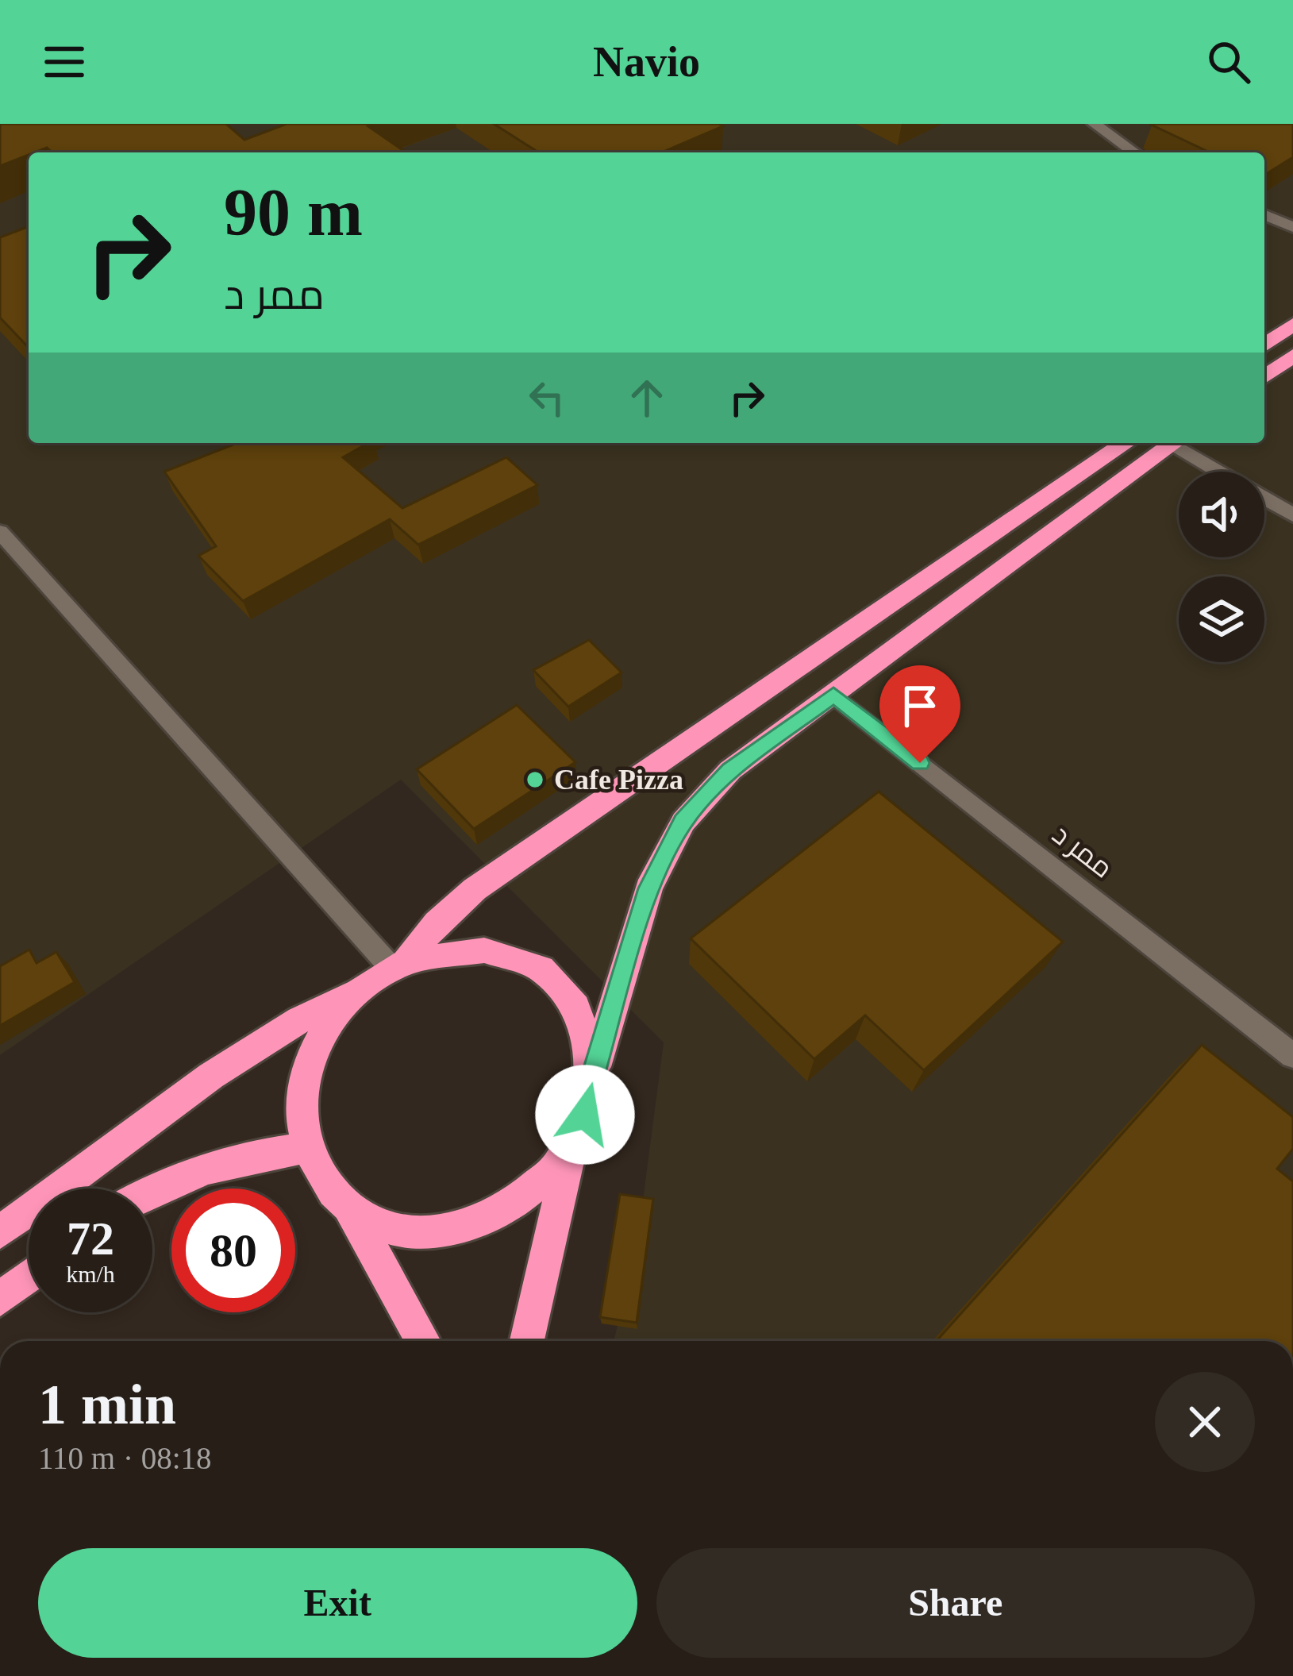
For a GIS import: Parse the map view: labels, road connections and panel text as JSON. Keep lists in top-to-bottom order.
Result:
{
  "streets": {
    "lane": ["ممر د"]
  },
  "places": ["Cafe Pizza"],
  "page": {
    "header": "Navio",
    "turn": ["90 m", "ممر د"],
    "speed": "72 km/h",
    "limit": "80",
    "heading": ["1 min", "110 m · 08:18"],
    "buttons": ["Exit", "Share"]
  }
}
